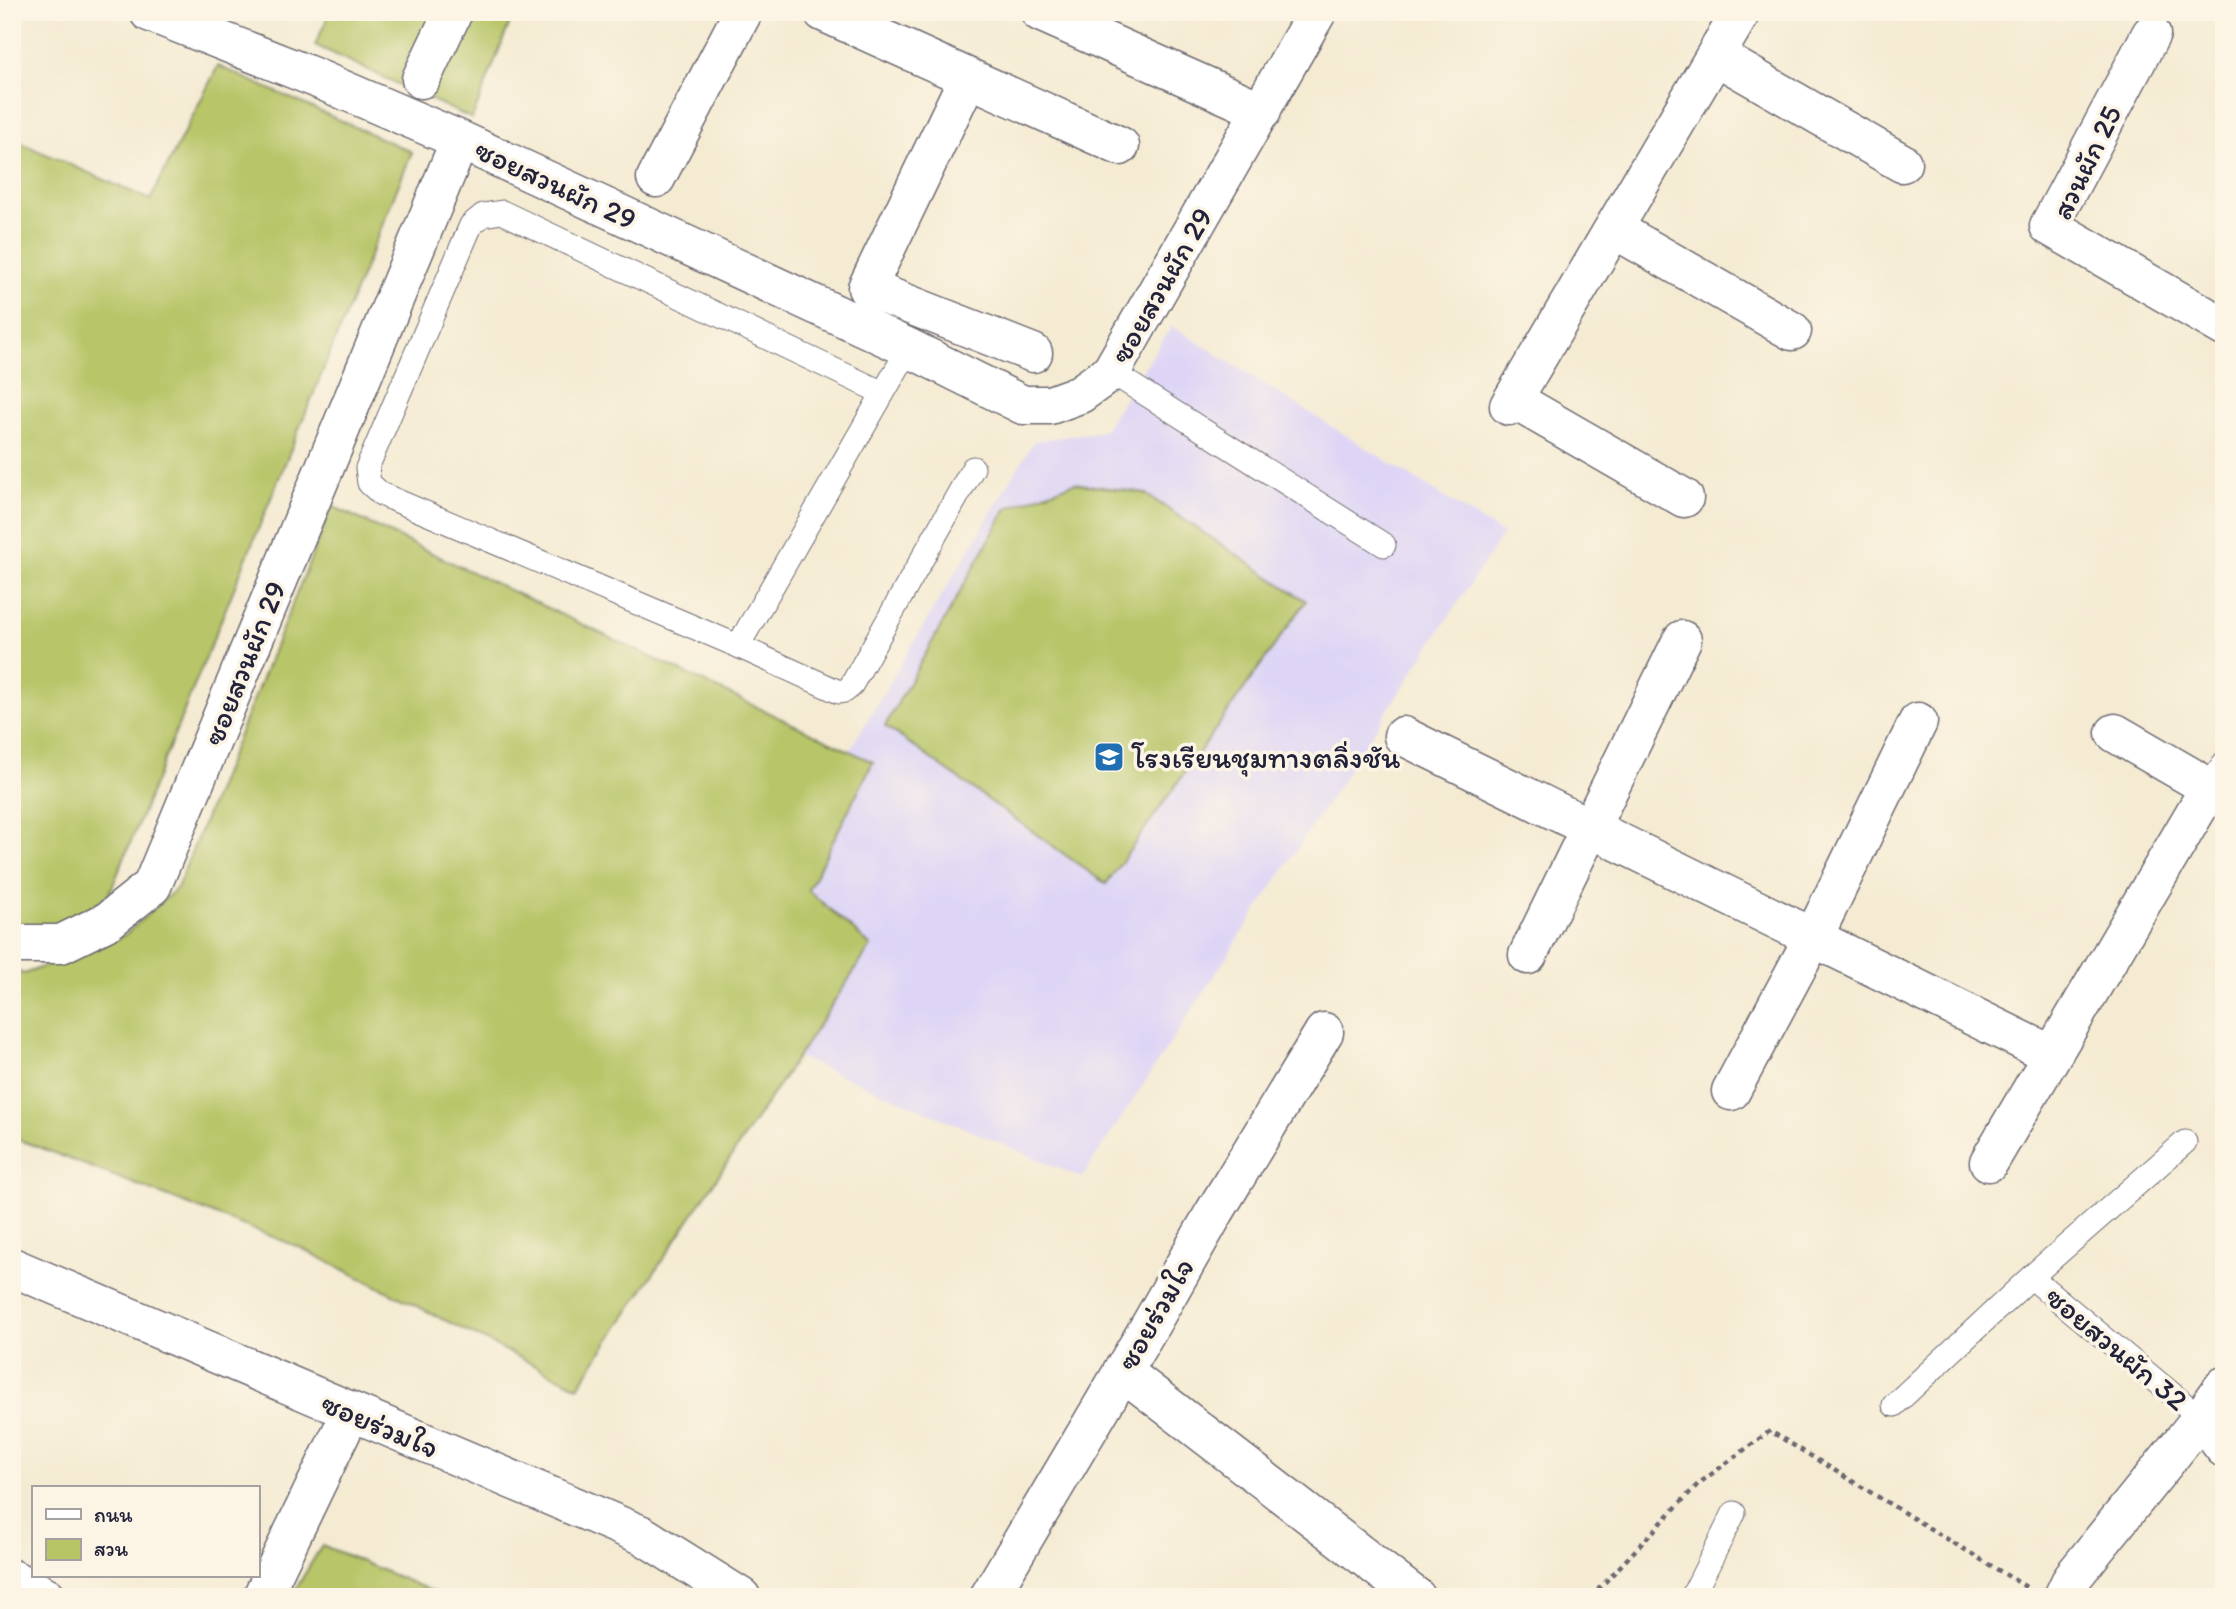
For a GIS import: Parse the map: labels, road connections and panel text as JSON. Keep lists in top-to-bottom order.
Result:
{
  "streets": {
    "street": [
      "สวนผัก 25",
      "ซอยสวนผัก 29",
      "ซอยร่วมใจ",
      "ซอยสวนผัก 32"
    ]
  },
  "places": {
    "school or university": ["โรงเรียนชุมทางตลิ่งชัน"]
  },
  "legend": ["ถนน", "สวน"]
}
